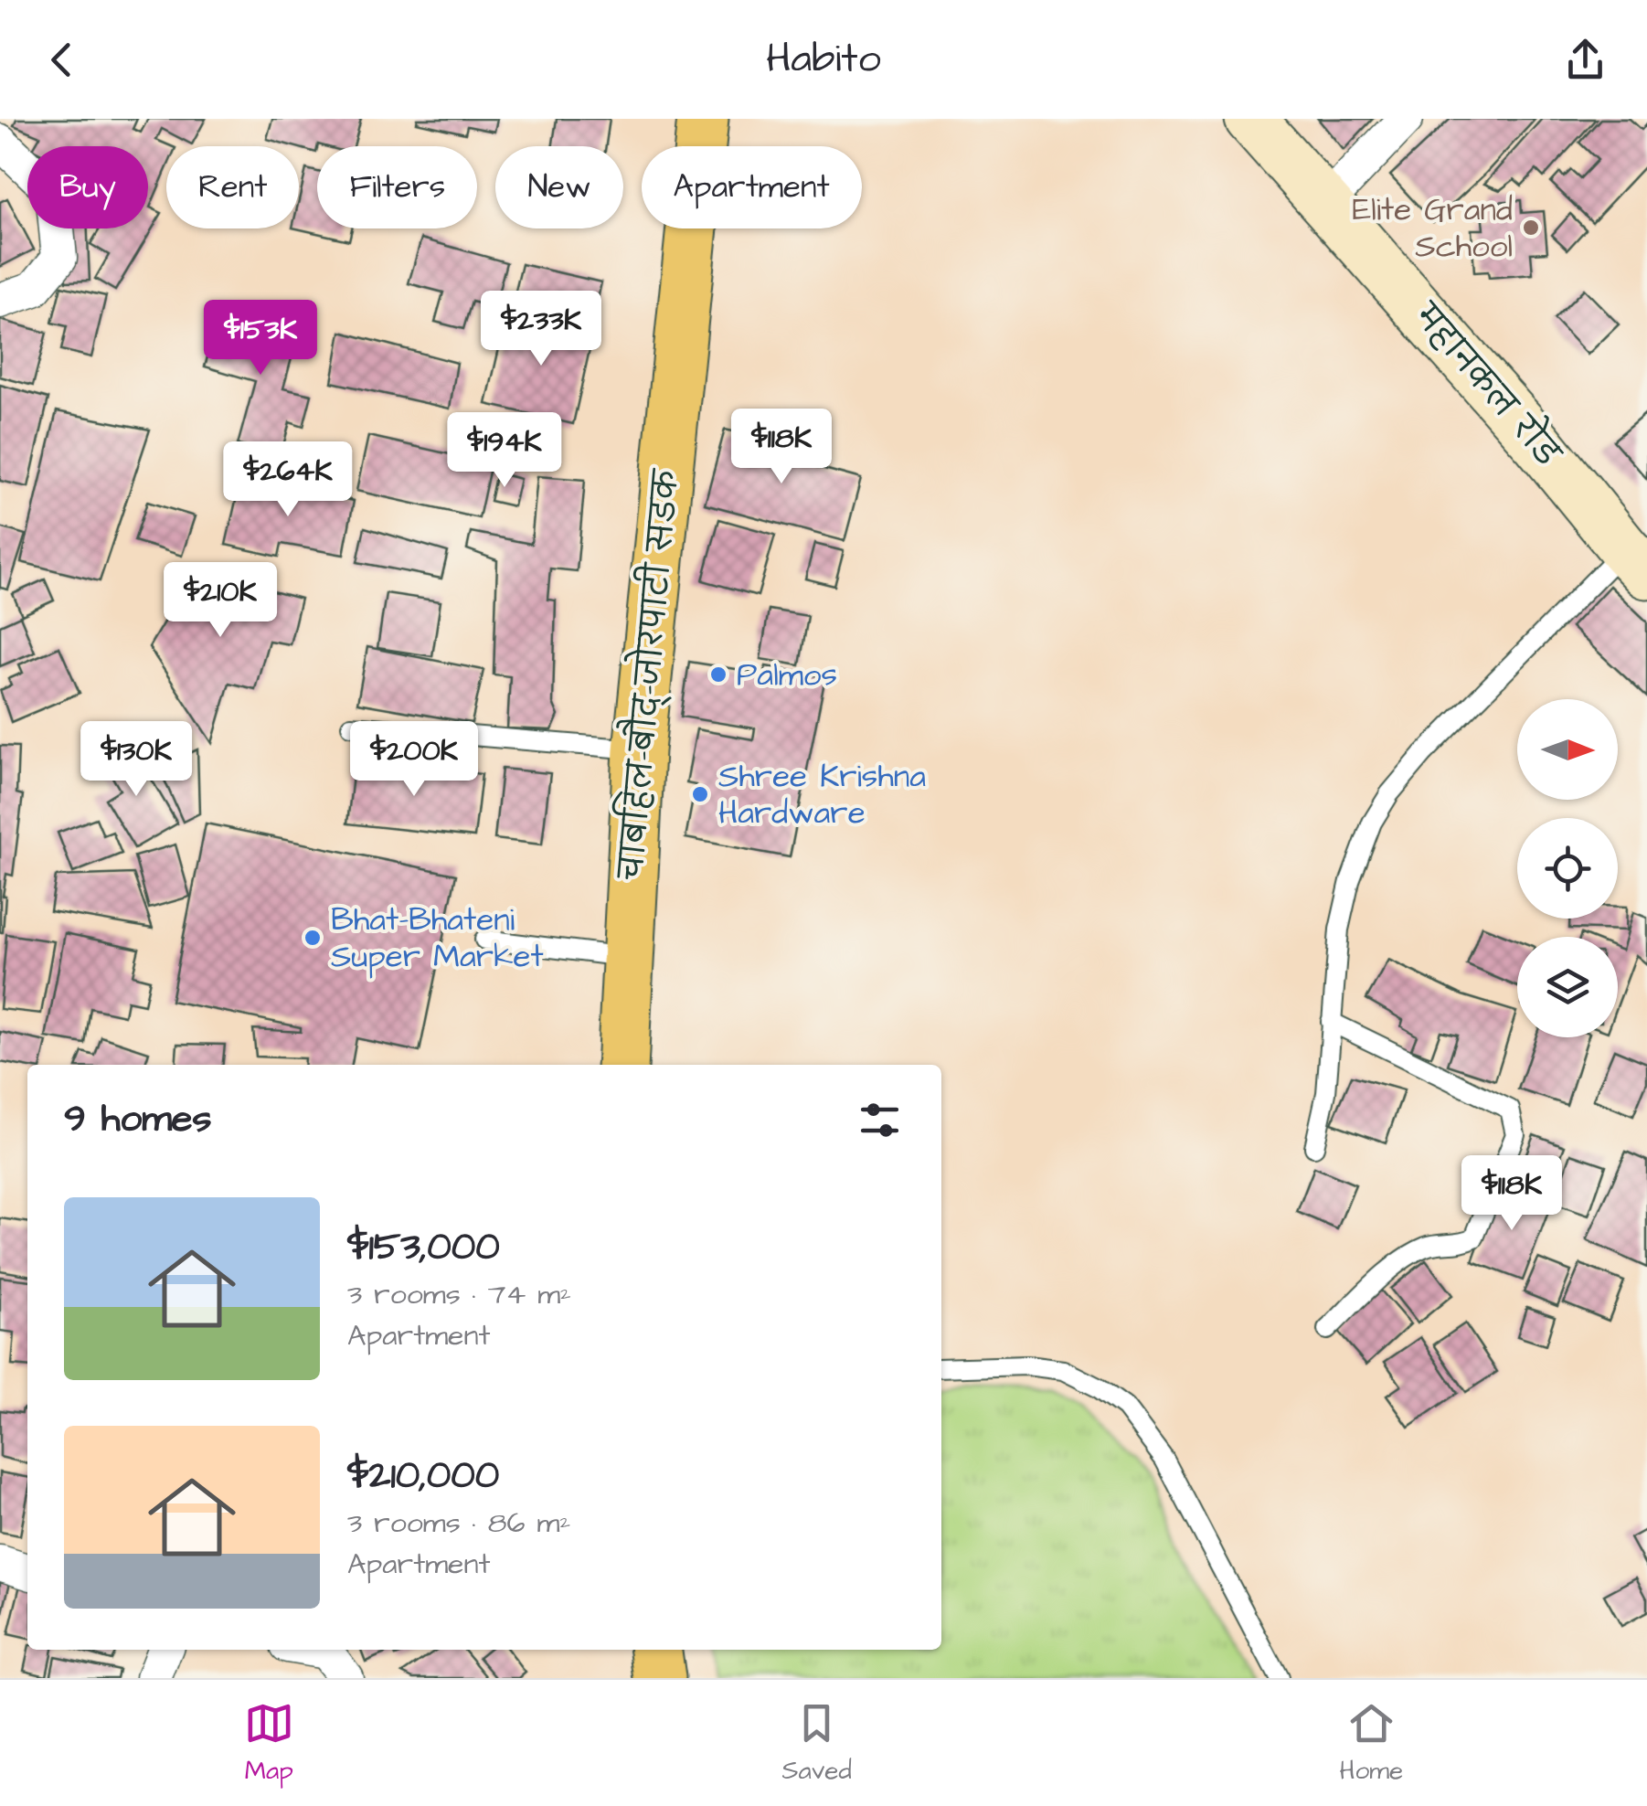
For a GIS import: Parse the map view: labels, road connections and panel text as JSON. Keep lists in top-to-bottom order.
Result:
{
  "streets": {
    "main road": ["महानकल रोड", "चाबहिल-बौद्-जोरपाटी सडक"]
  },
  "places": [
    "Elite Grand School",
    "Palmos",
    "Shree Krishna Hardware",
    "Bhat-Bhateni Super Market"
  ],
  "north": "right",
  "page": {
    "header": "Habito",
    "chip": [
      "Buy",
      "Rent",
      "Filters",
      "New",
      "Apartment"
    ],
    "price": [
      "$233K",
      "$153K",
      "$118K",
      "$194K",
      "$264K",
      "$210K",
      "$130K",
      "$200K",
      "$118K"
    ],
    "heading": "9 homes",
    "list": [
      {
        "name": "$153,000",
        "note": "3 rooms · 74 m² · Apartment"
      },
      {
        "name": "$210,000",
        "note": "3 rooms · 86 m² · Apartment"
      }
    ],
    "tabs": ["Map", "Saved", "Home"]
  }
}
